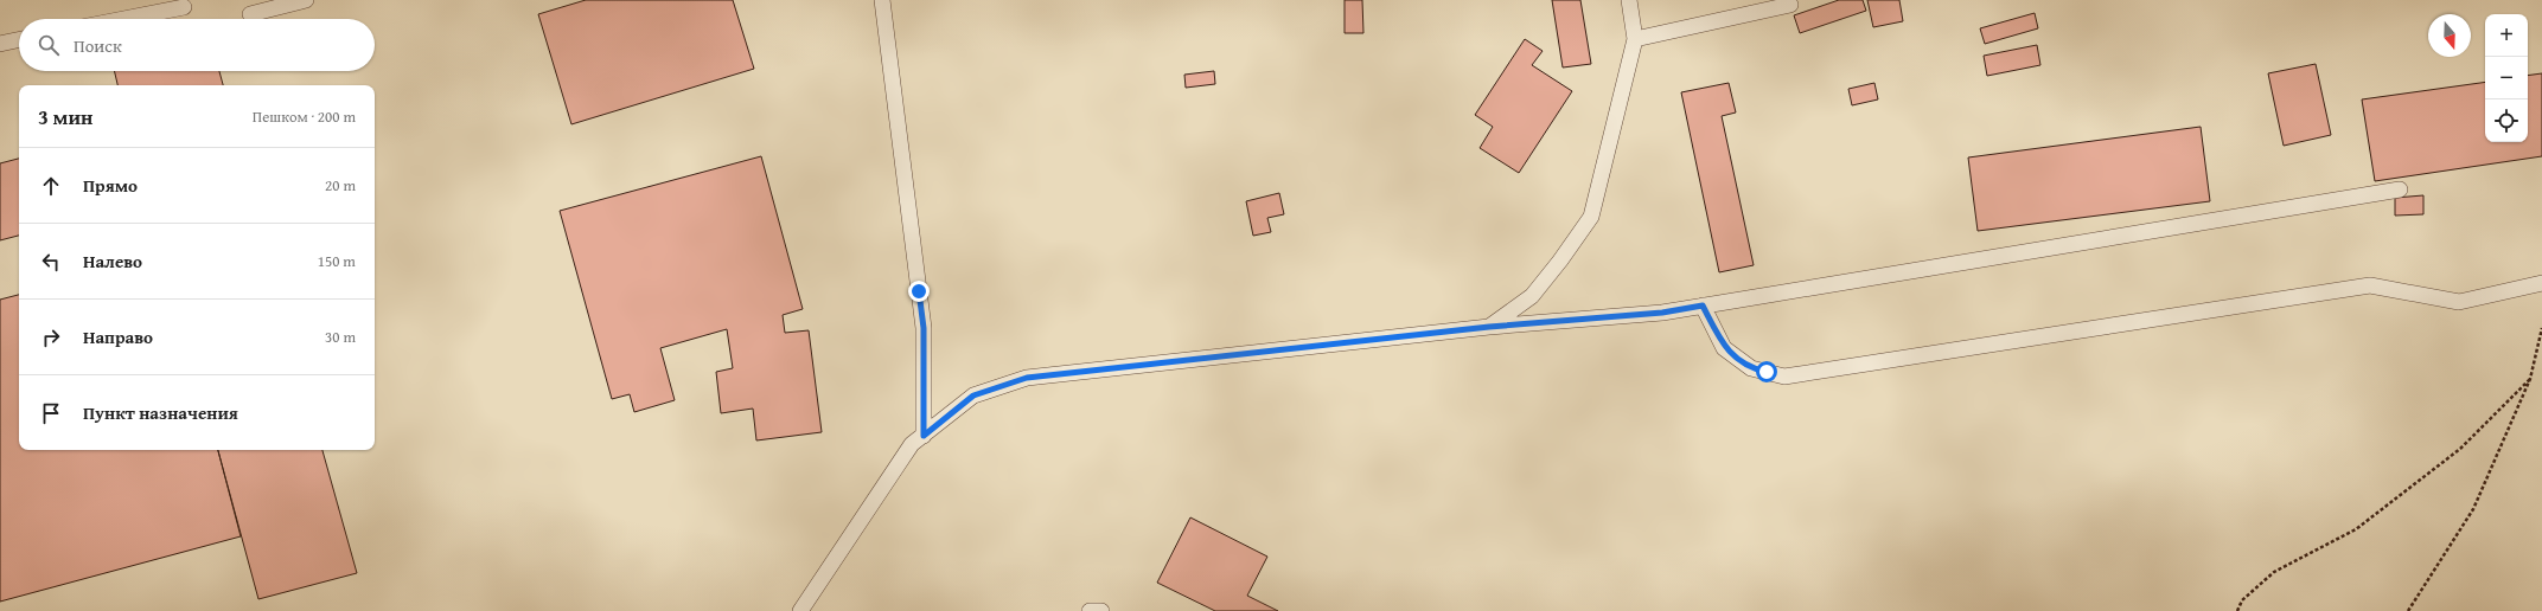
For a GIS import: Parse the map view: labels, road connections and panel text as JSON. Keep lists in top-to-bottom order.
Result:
{
  "north": "bottom",
  "page": {
    "map_buttons": ["+", "−"],
    "search": "Поиск",
    "heading": ["3 мин", "Пешком · 200 m"],
    "list": [
      ["Прямо", "20 m"],
      ["Налево", "150 m"],
      ["Направо", "30 m"],
      "Пункт назначения"
    ]
  }
}
